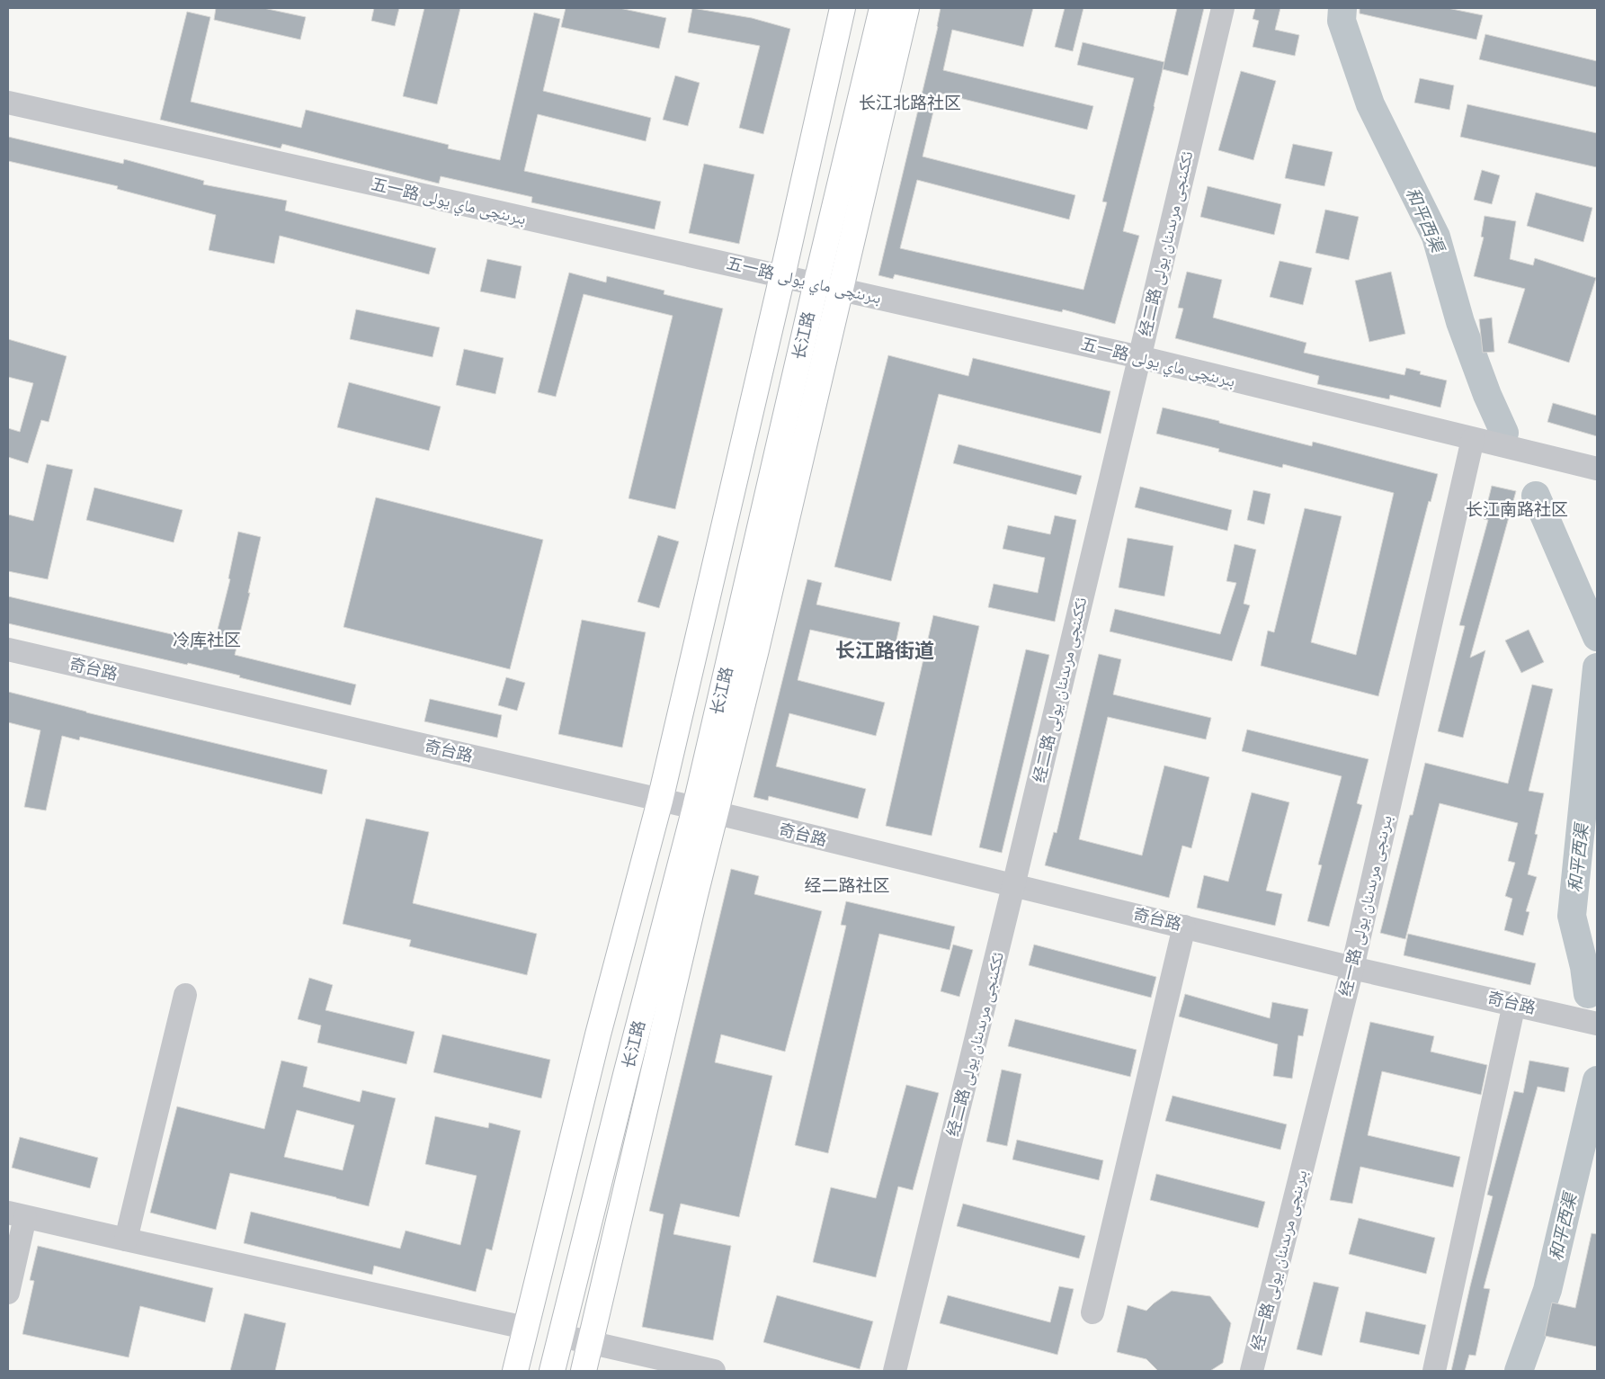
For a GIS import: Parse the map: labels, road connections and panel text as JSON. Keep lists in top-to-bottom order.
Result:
{
  "streets": {
    "main road": ["长江路"],
    "street": [
      "五一路 بىرىنچى ماي يولى",
      "经二路 ئككىنجى مرىدىئان يولى",
      "奇台路",
      "经一路 بىرىنجى مرىدىئان يولى"
    ]
  },
  "crossings": [
    ["五一路 بىرىنچى ماي يولى", "经二路 ئككىنجى مرىدىئان يولى"],
    ["五一路 بىرىنچى ماي يولى", "长江路"],
    ["五一路 بىرىنچى ماي يولى", "经一路 بىرىنجى مرىدىئان يولى"],
    ["经二路 ئككىنجى مرىدىئان يولى", "奇台路"],
    ["长江路", "奇台路"],
    ["奇台路", "经一路 بىرىنجى مرىدىئان يولى"]
  ],
  "districts": [
    "长江北路社区",
    "长江南路社区",
    "冷库社区",
    "长江路街道",
    "经二路社区"
  ],
  "water": ["和平西渠"]
}
